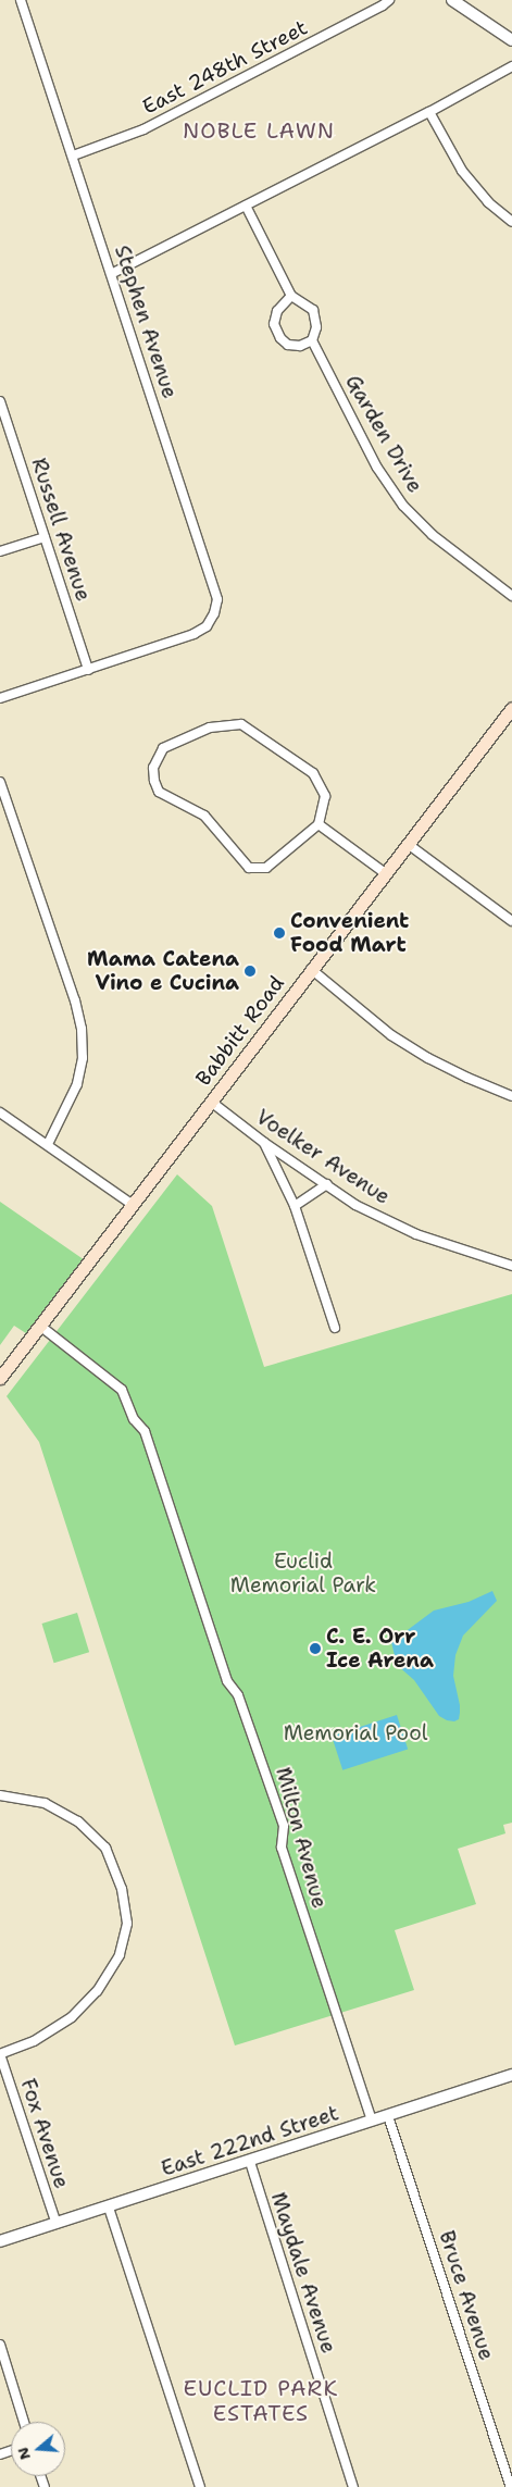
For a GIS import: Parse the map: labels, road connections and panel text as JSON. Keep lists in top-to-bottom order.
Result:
{
  "streets": {
    "main road": ["Babbitt Road"],
    "street": [
      "East 248th Street",
      "Stephen Avenue",
      "Garden Drive",
      "Russell Avenue",
      "Voelker Avenue",
      "Milton Avenue",
      "Fox Avenue",
      "East 222nd Street",
      "Maydale Avenue",
      "Bruce Avenue"
    ]
  },
  "crossings": [
    ["East 248th Street", "Stephen Avenue"],
    ["Stephen Avenue", "Russell Avenue"],
    ["Babbitt Road", "Voelker Avenue"],
    ["Babbitt Road", "Milton Avenue"],
    ["Milton Avenue", "East 222nd Street"],
    ["Fox Avenue", "East 222nd Street"],
    ["East 222nd Street", "Maydale Avenue"],
    ["East 222nd Street", "Bruce Avenue"]
  ],
  "districts": ["NOBLE LAWN", "EUCLID PARK ESTATES"],
  "parks": ["Euclid Memorial Park", "Memorial Pool"],
  "places": ["Convenient Food Mart", "Mama Catena Vino e Cucina", "C. E. Orr Ice Arena"],
  "north": "left"
}
